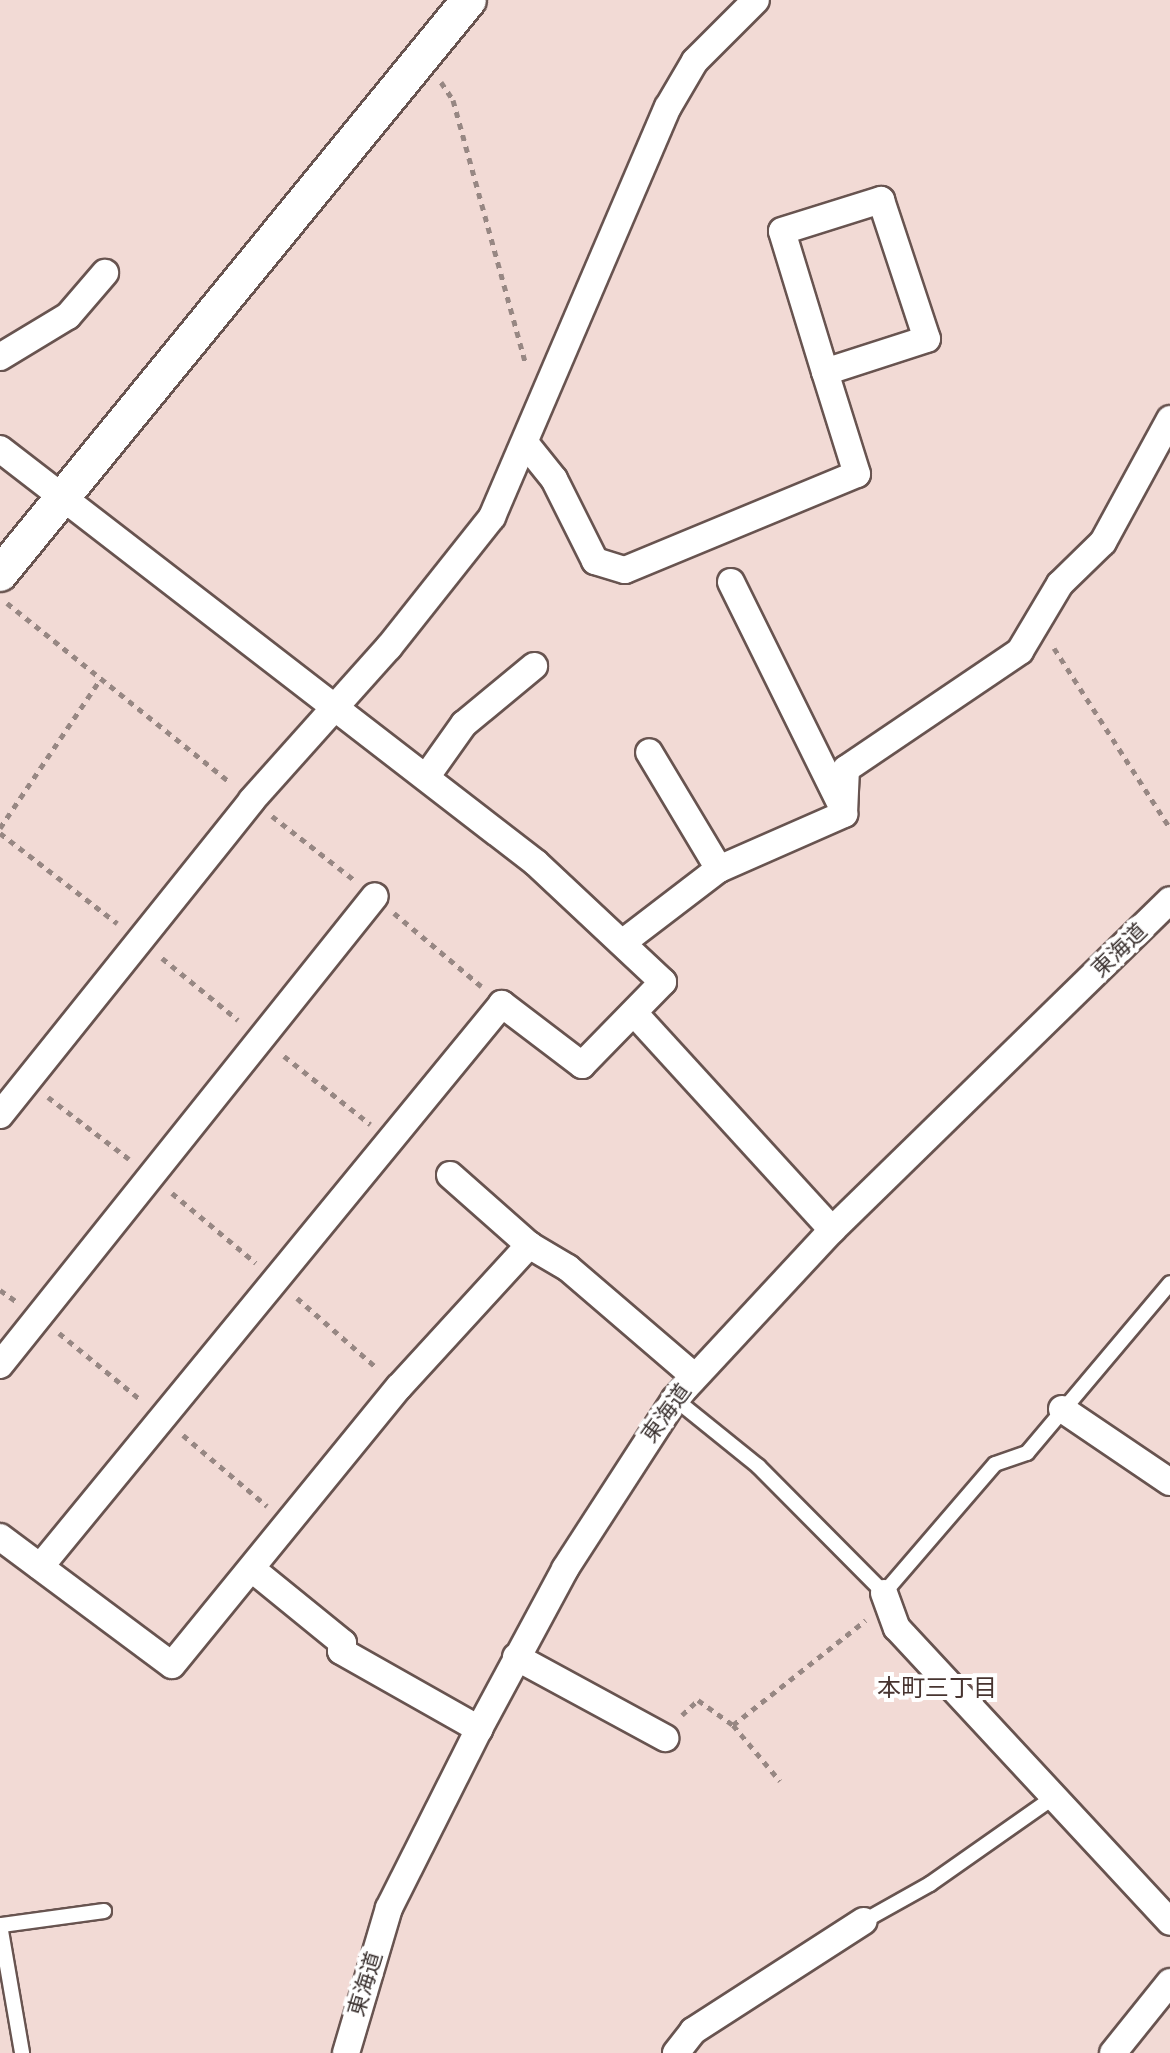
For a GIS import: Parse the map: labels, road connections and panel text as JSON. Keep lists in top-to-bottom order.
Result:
{
  "streets": {
    "street": ["東海道"]
  },
  "districts": ["本町三丁目"]
}
